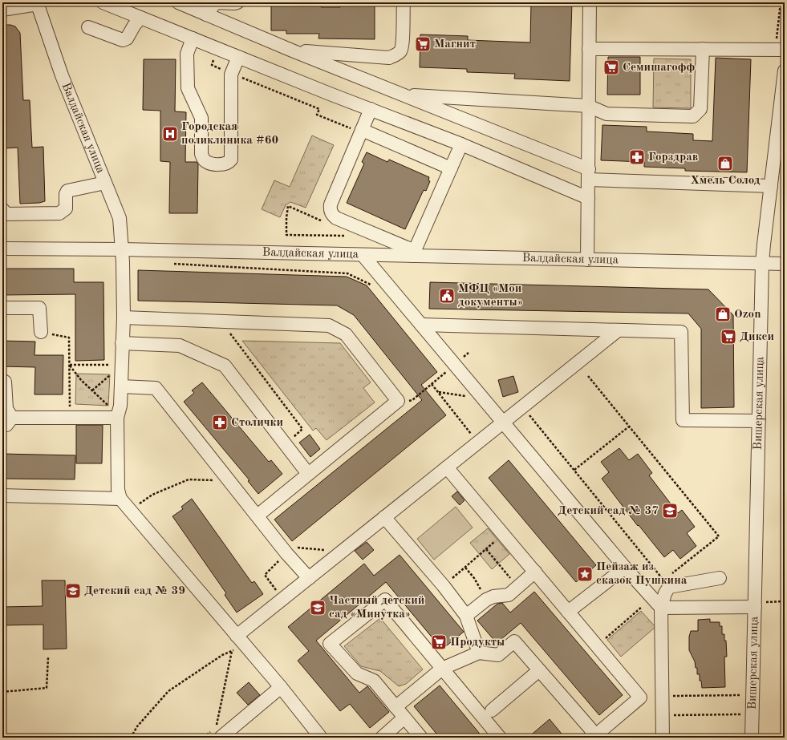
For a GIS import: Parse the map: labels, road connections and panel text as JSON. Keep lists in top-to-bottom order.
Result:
{
  "streets": {
    "street": ["Валдайская улица", "Вишерская улица"]
  },
  "crossings": [
    ["Валдайская улица", "Вишерская улица"]
  ],
  "places": {
    "supermarket": [
      "Магнит",
      "Семишагофф",
      "Дикси",
      "Продукты"
    ],
    "hospital": ["Городская поликлиника #60"],
    "pharmacy": ["Горздрав", "Столички"],
    "shop": ["Хмель Солод", "Ozon"],
    "public building": ["МФЦ «Мои документы»"],
    "school or university": ["Детский сад № 37", "Детский сад № 39", "Частный детский сад «Минутка»"],
    "place": ["Пейзаж из сказок Пушкина"]
  }
}
